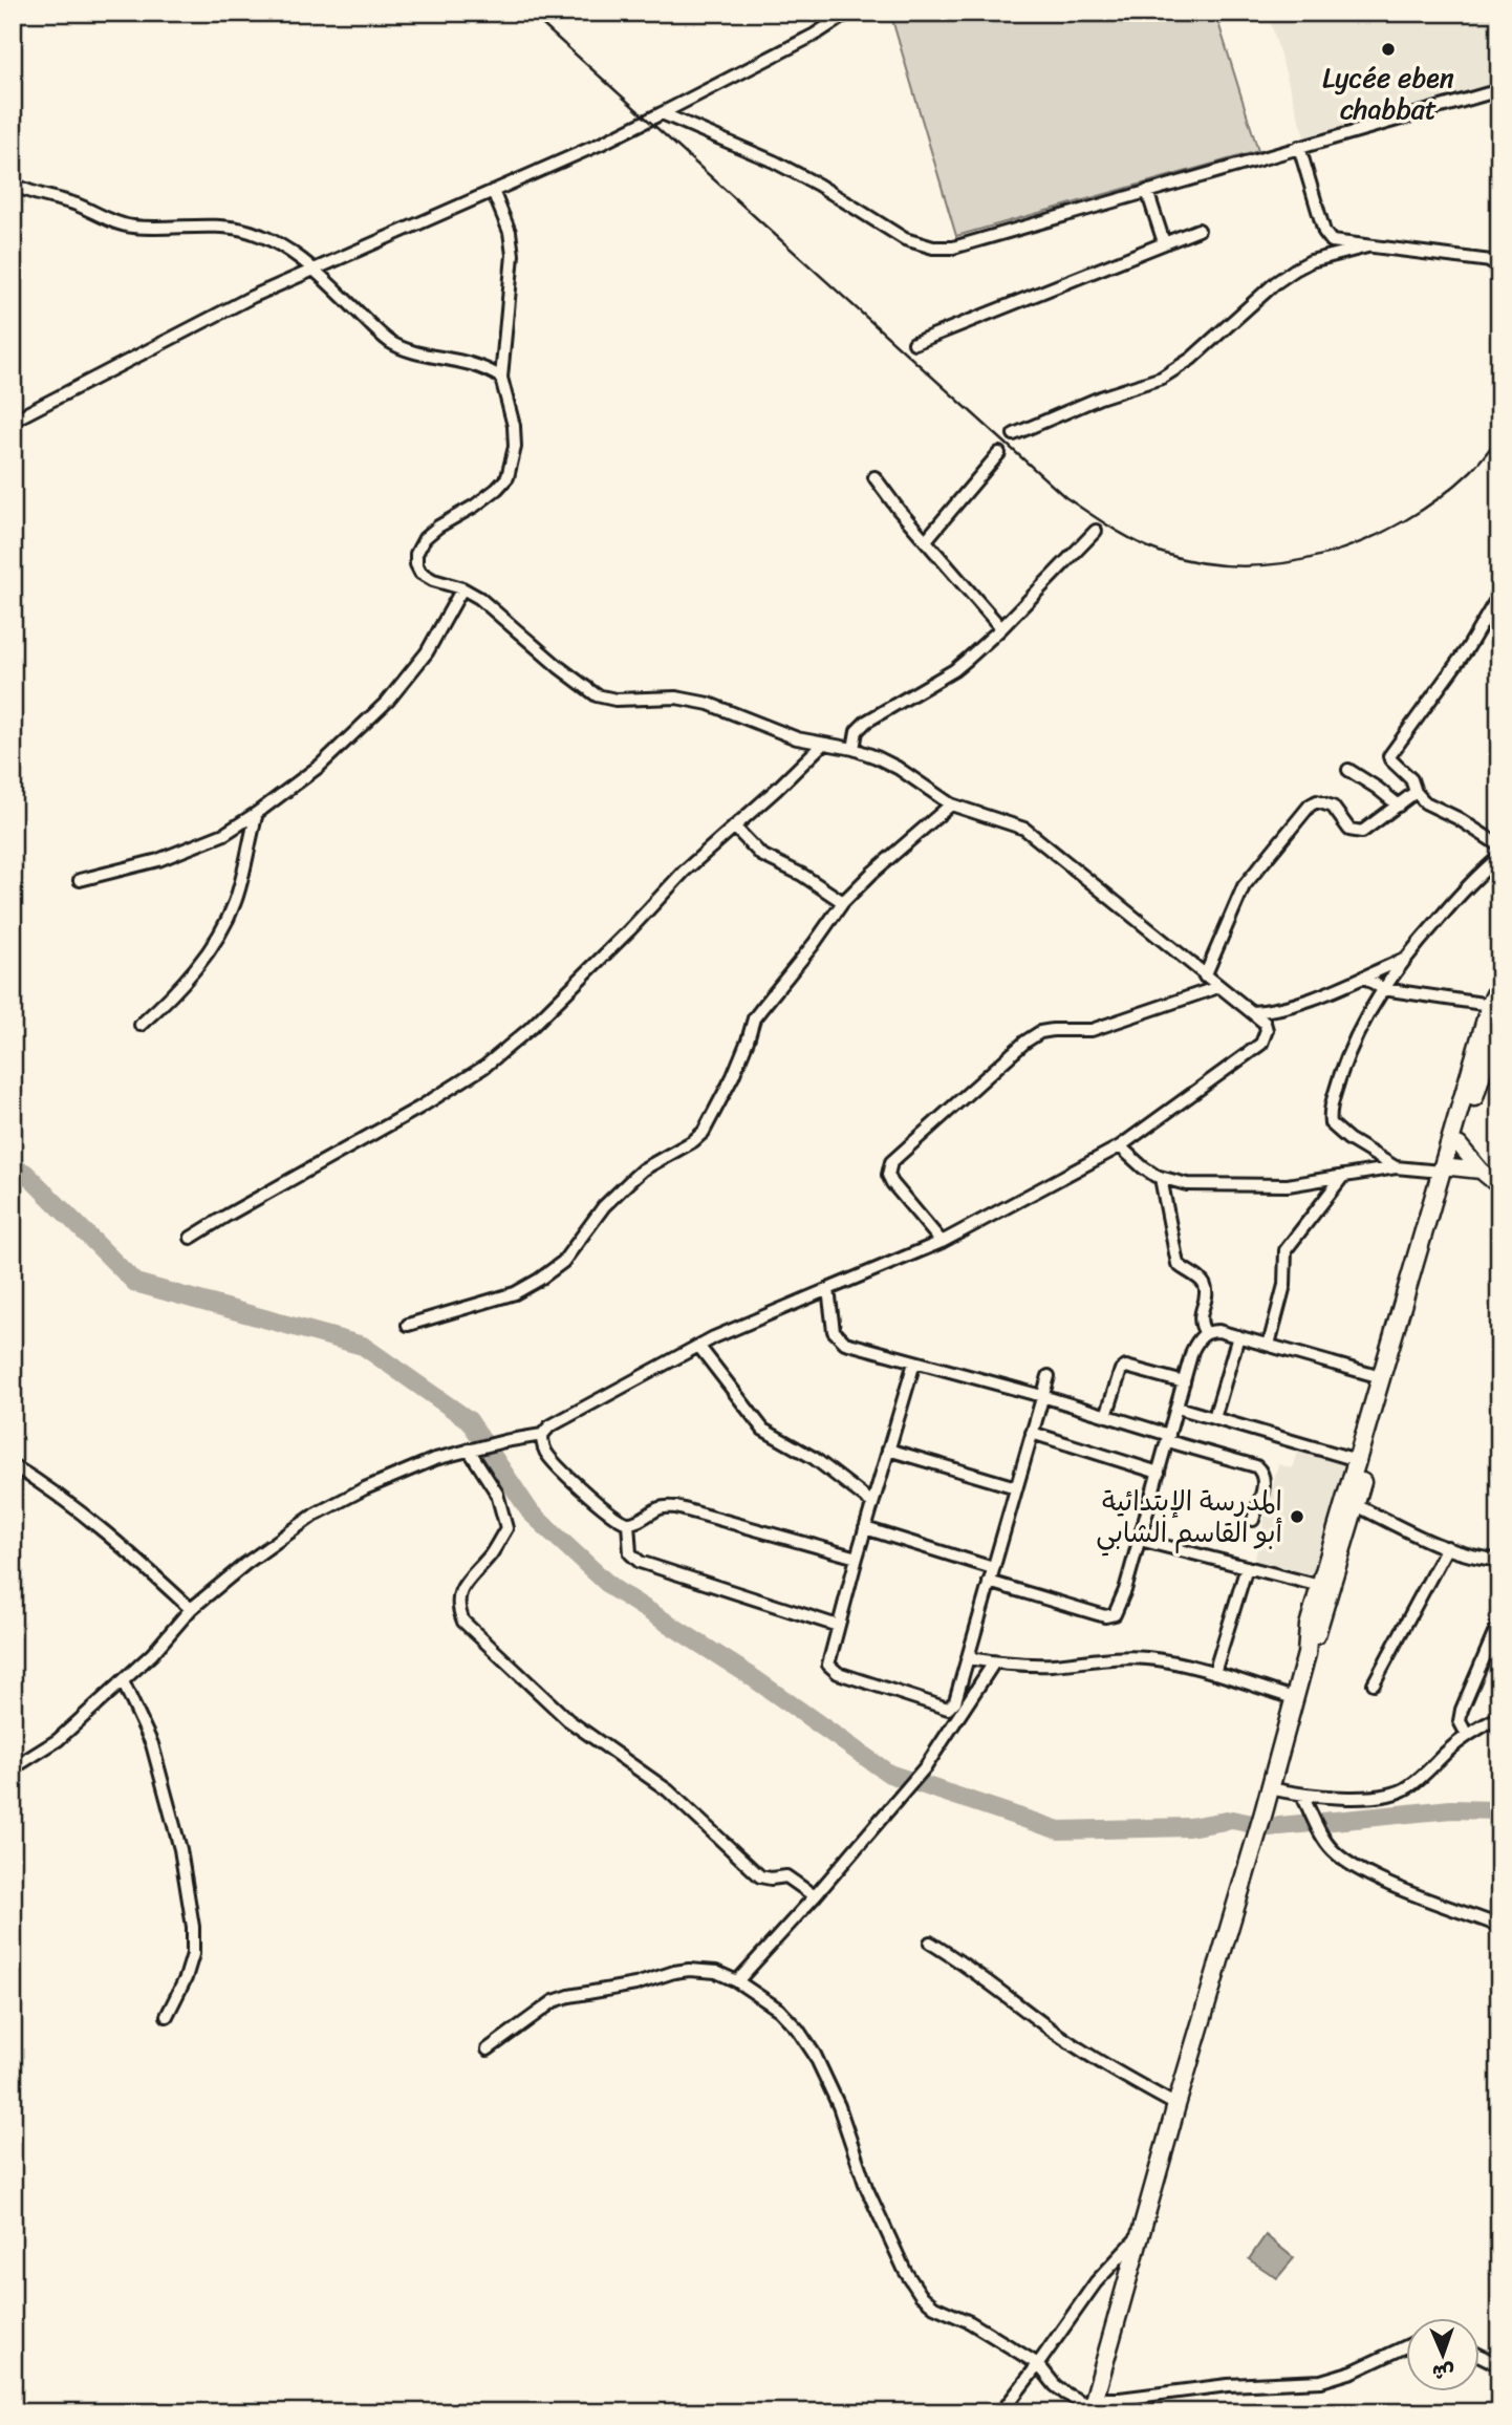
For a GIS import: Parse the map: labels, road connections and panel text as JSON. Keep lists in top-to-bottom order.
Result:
{
  "places": ["Lycée eben chabbat", "المدرسة الإبتدائية أبو القاسم الشابي"],
  "north": "bottom"
}
